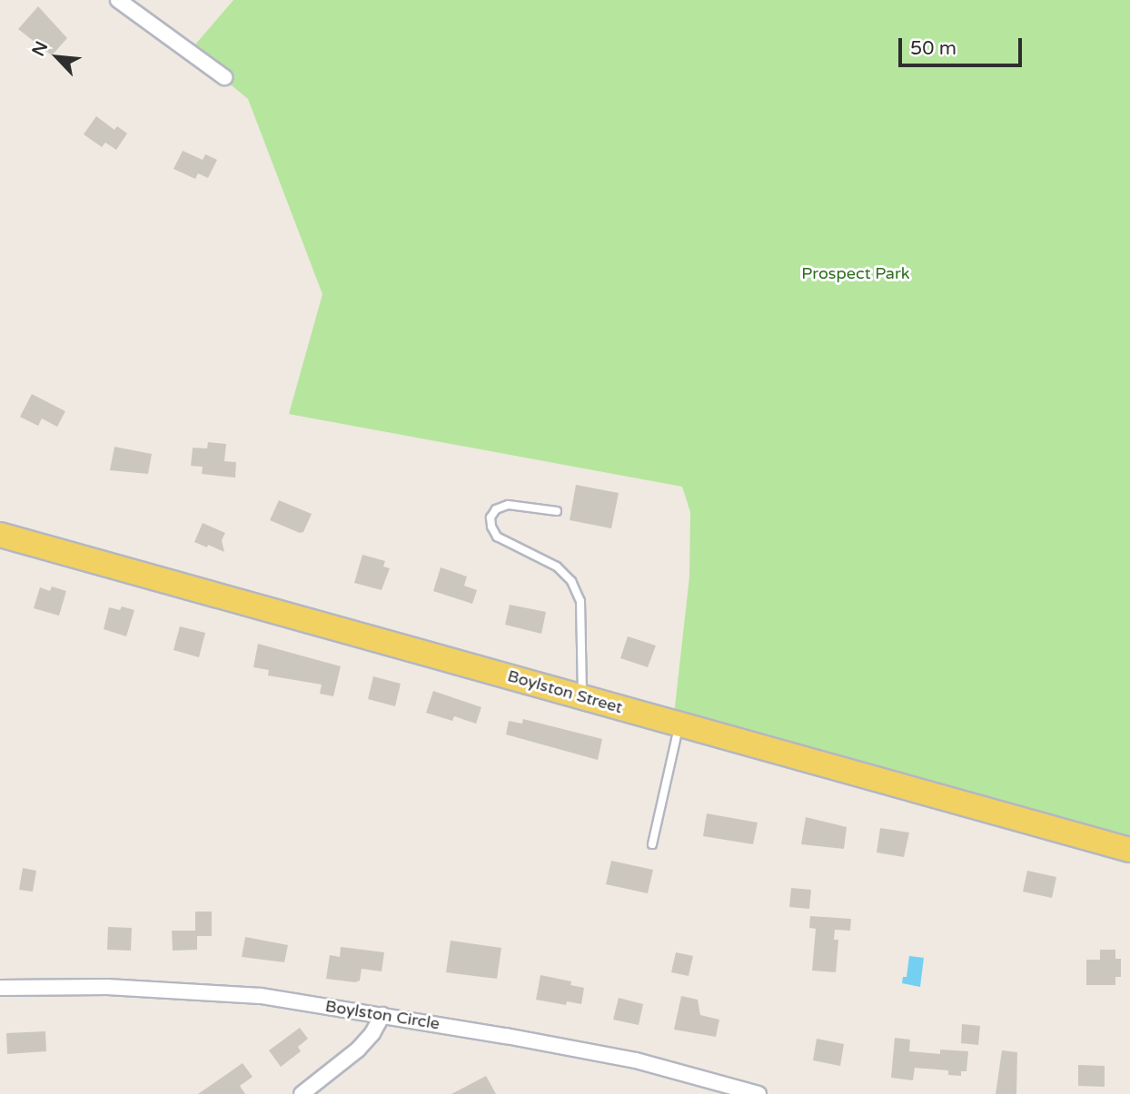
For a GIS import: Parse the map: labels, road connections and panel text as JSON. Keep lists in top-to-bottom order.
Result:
{
  "streets": {
    "main road": ["Boylston Street"],
    "street": ["Boylston Circle"]
  },
  "parks": ["Prospect Park"],
  "scale_bar": "50 m",
  "north": "top left"
}
